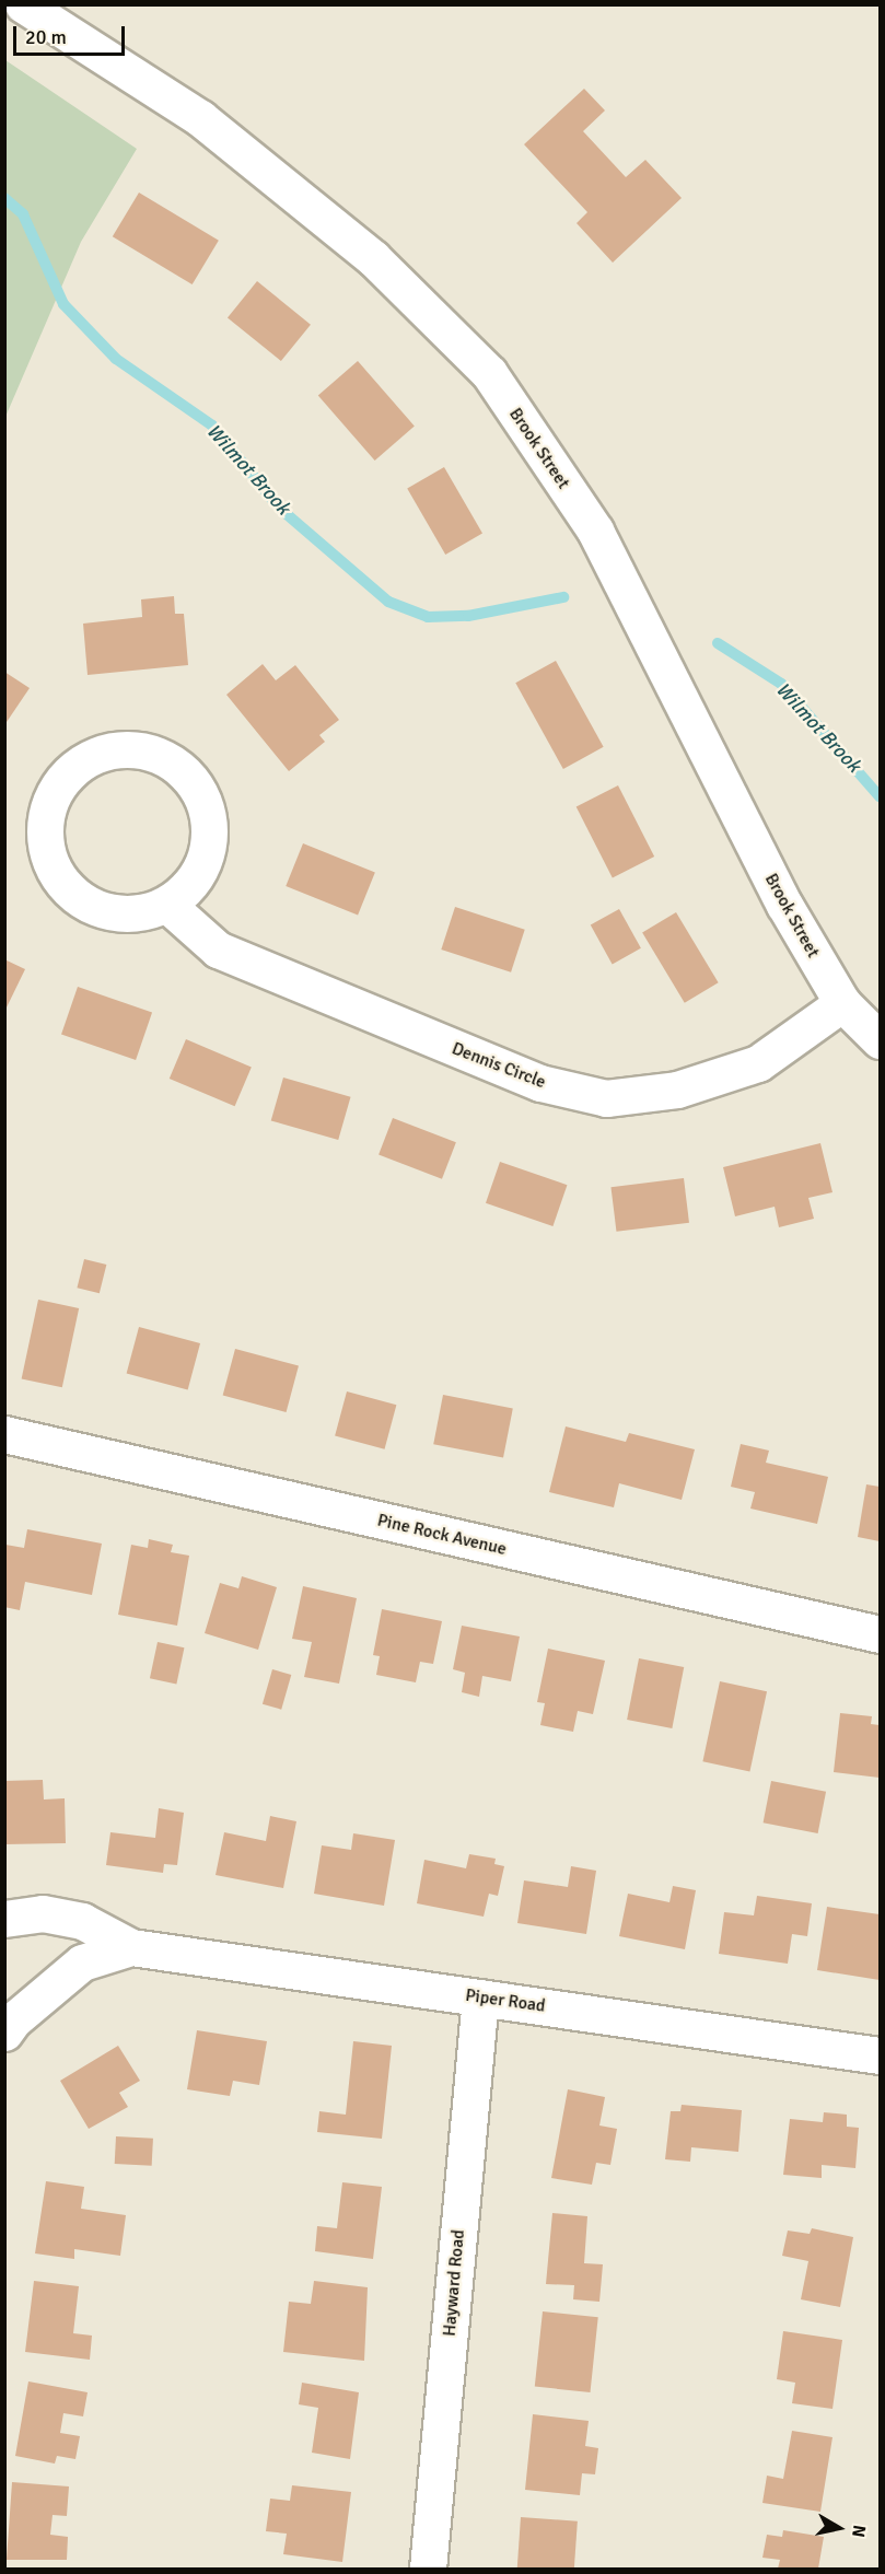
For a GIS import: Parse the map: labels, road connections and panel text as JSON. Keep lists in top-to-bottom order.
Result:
{
  "streets": {
    "street": [
      "Brook Street",
      "Dennis Circle",
      "Pine Rock Avenue",
      "Piper Road",
      "Hayward Road"
    ]
  },
  "crossings": [
    ["Brook Street", "Dennis Circle"],
    ["Piper Road", "Hayward Road"]
  ],
  "water": ["Wilmot Brook"],
  "scale_bar": "20 m",
  "north": "right"
}
